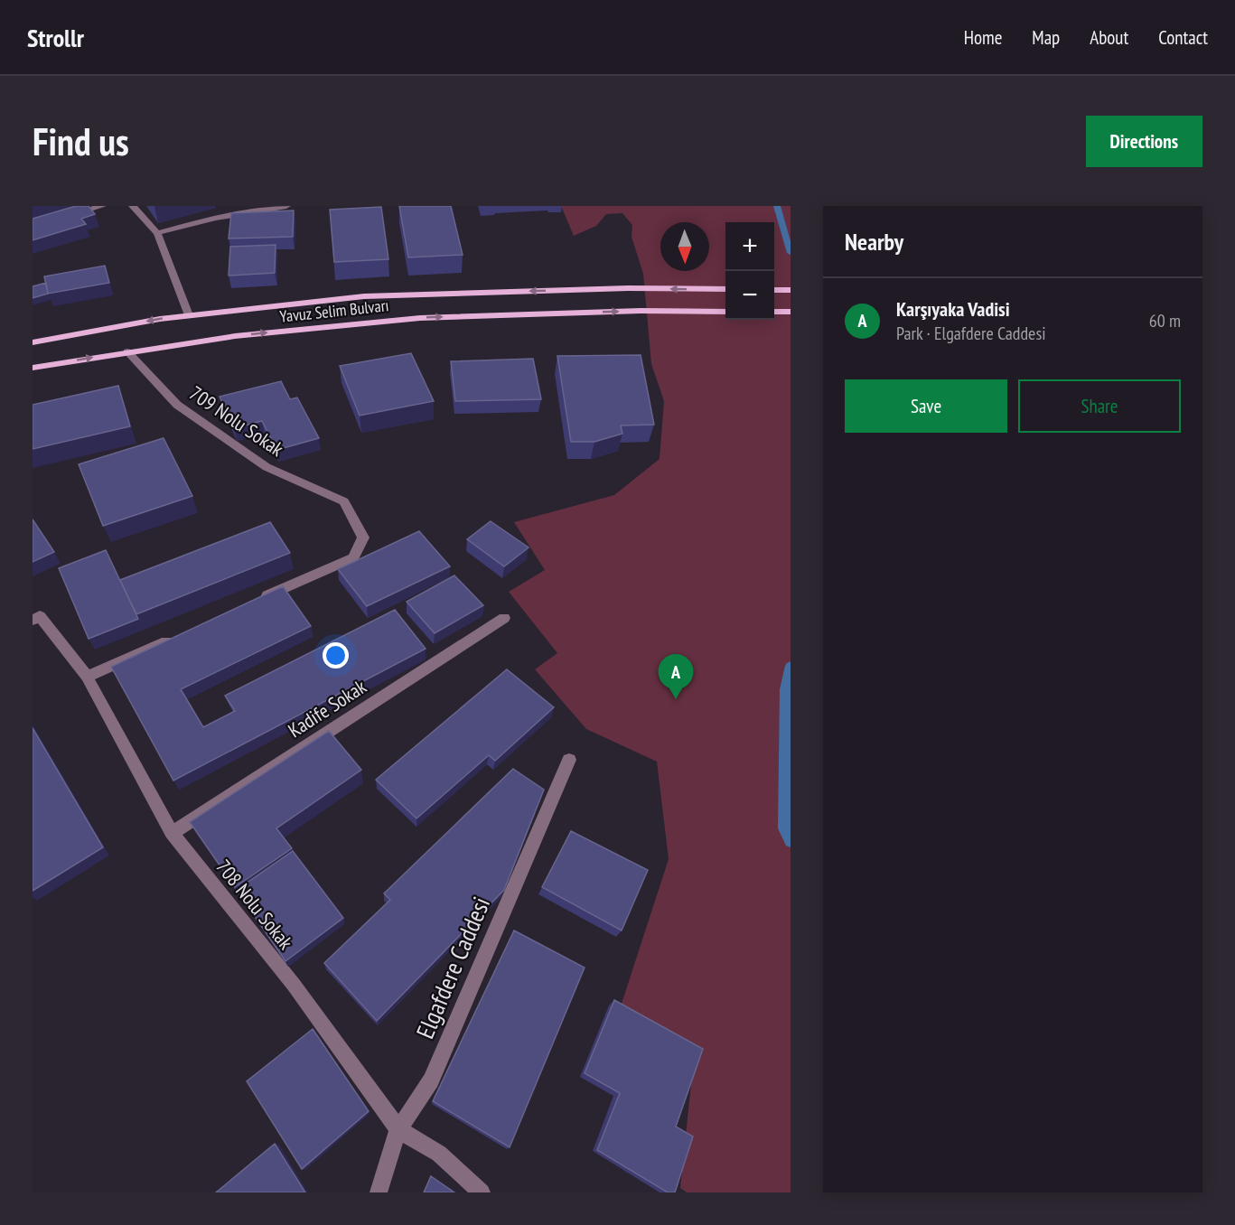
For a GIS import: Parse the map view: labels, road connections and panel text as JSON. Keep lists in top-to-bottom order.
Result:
{
  "streets": {
    "main road": ["Yavuz Selim Bulvarı"],
    "street": [
      "709 Nolu Sokak",
      "Kadife Sokak",
      "708 Nolu Sokak",
      "Elgafdere Caddesi"
    ]
  },
  "crossings": [
    ["Yavuz Selim Bulvarı", "709 Nolu Sokak"],
    ["Kadife Sokak", "708 Nolu Sokak"],
    ["708 Nolu Sokak", "Elgafdere Caddesi"]
  ],
  "north": "bottom",
  "page": {
    "header": "Strollr",
    "nav": [
      "Home",
      "Map",
      "About",
      "Contact"
    ],
    "buttons": [
      "Directions",
      ["Save", "Share"]
    ],
    "title": "Find us",
    "heading": "Nearby",
    "map_buttons": ["+", "−"],
    "list": [
      {
        "mark": "A",
        "name": "Karşıyaka Vadisi",
        "note": "Park · Elgafdere Caddesi",
        "value": "60 m"
      }
    ],
    "pins": "A"
  }
}
